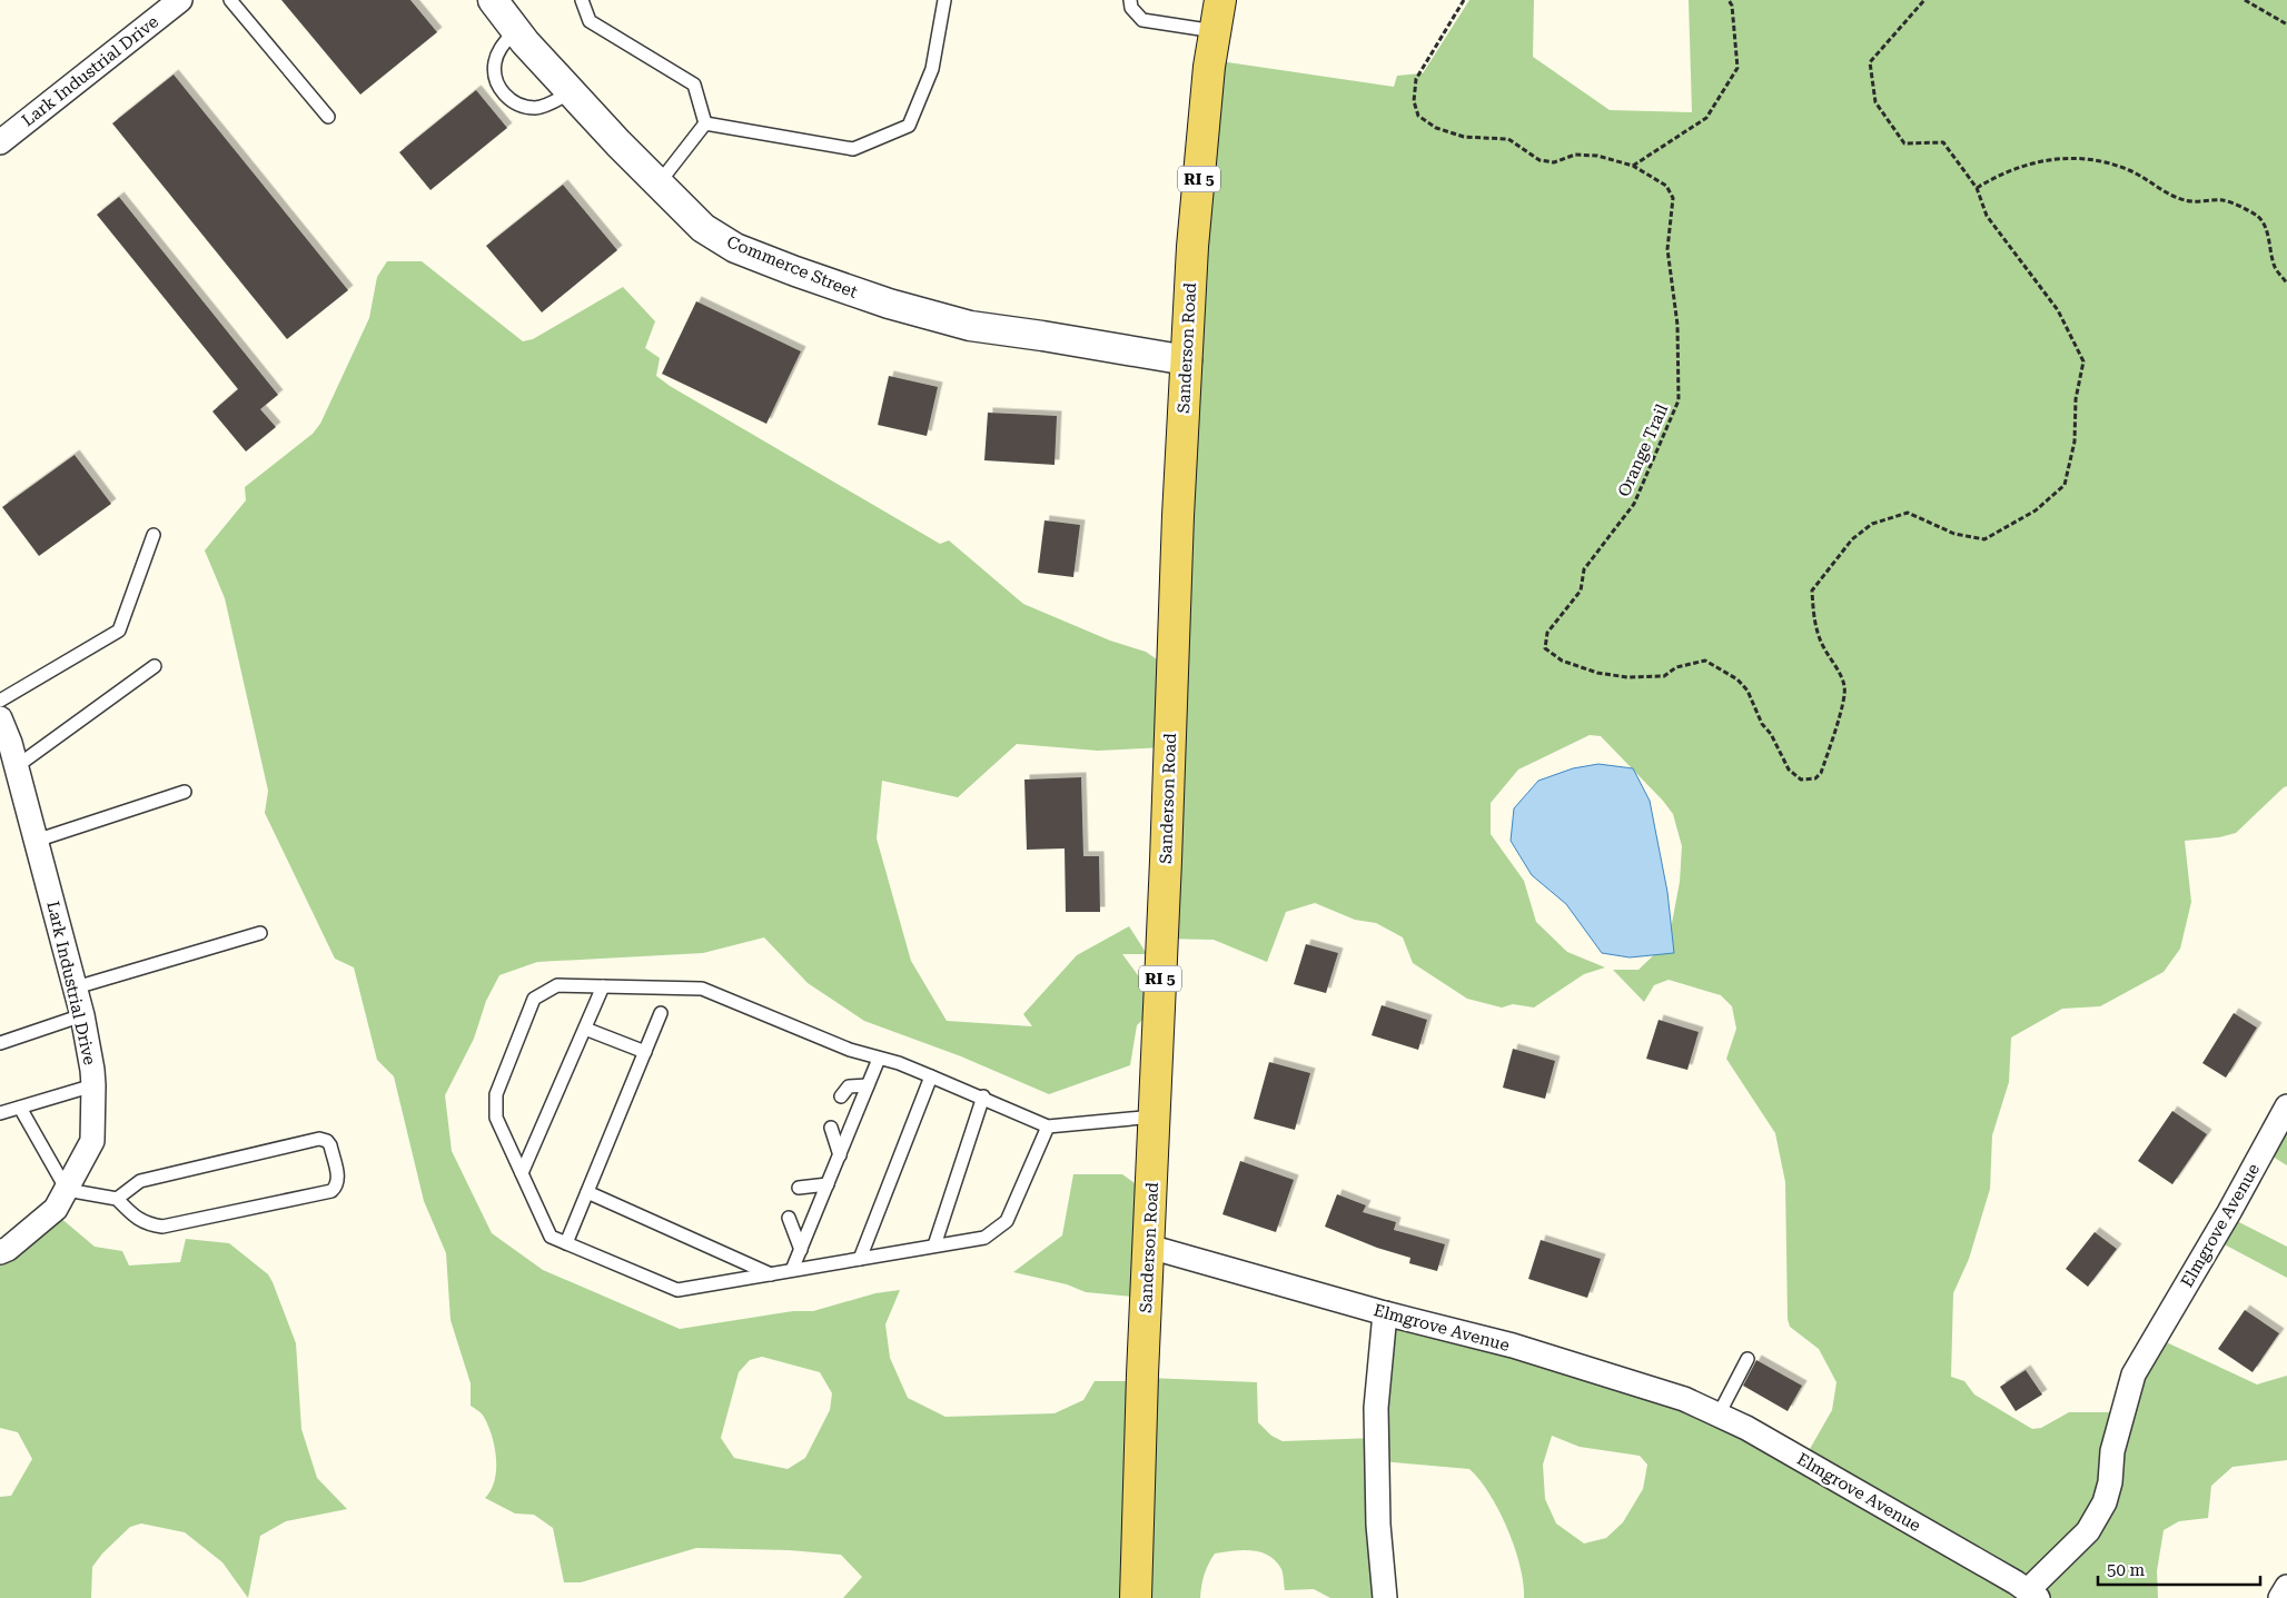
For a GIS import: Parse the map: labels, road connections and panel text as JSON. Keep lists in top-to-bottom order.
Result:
{
  "streets": {
    "main road": ["RI 5", "Sanderson Road"],
    "street": ["Lark Industrial Drive", "Commerce Street", "Elmgrove Avenue"],
    "path": ["Orange Trail"]
  },
  "crossings": [
    ["Commerce Street", "Sanderson Road"],
    ["Sanderson Road", "Elmgrove Avenue"]
  ],
  "scale_bar": "50 m"
}
